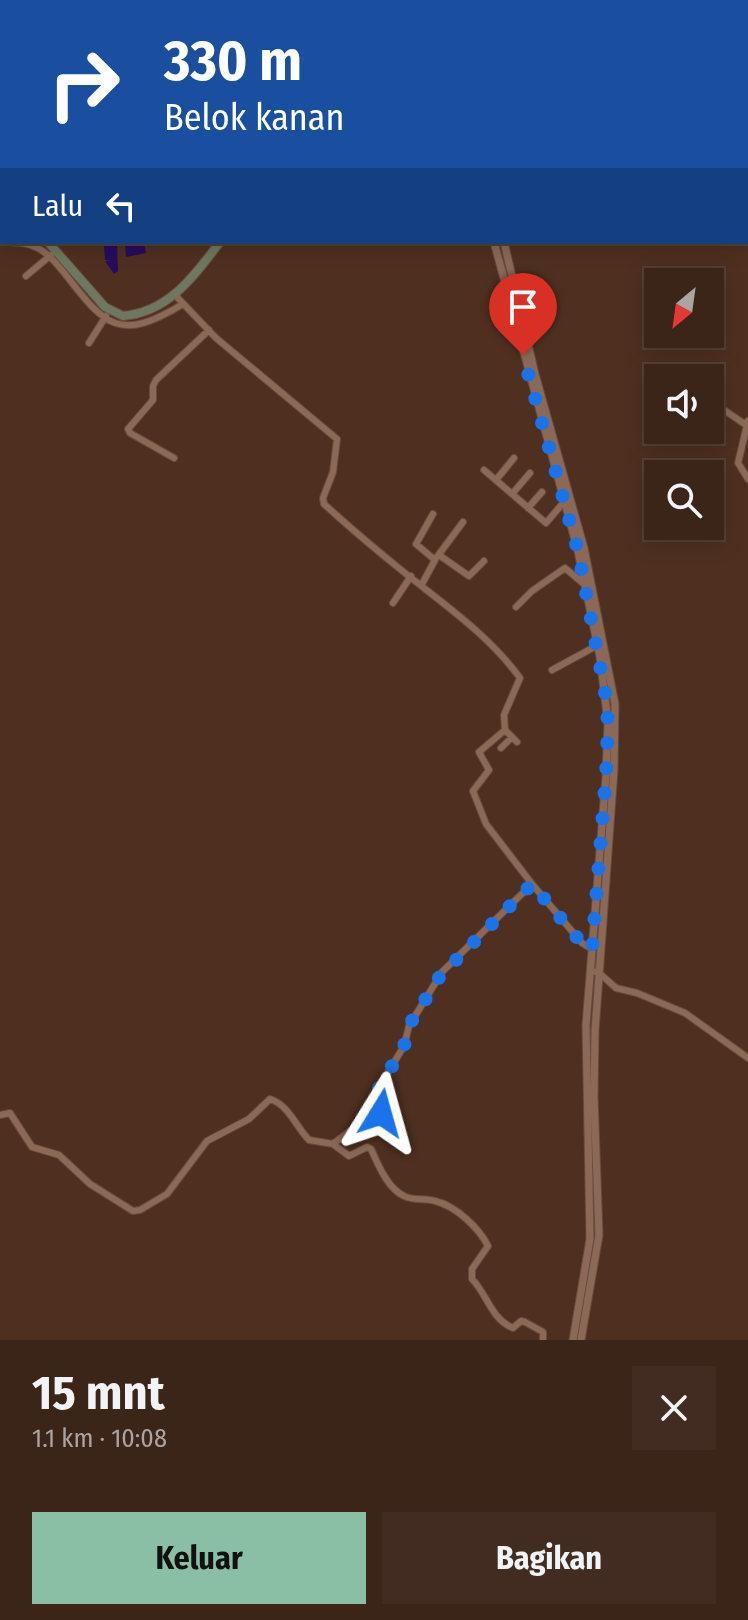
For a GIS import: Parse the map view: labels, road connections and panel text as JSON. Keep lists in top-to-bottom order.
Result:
{
  "north": "bottom left",
  "page": {
    "turn": ["330 m", "Belok kanan"],
    "then": "Lalu",
    "heading": ["15 mnt", "1.1 km · 10:08"],
    "buttons": ["Keluar", "Bagikan"]
  }
}
